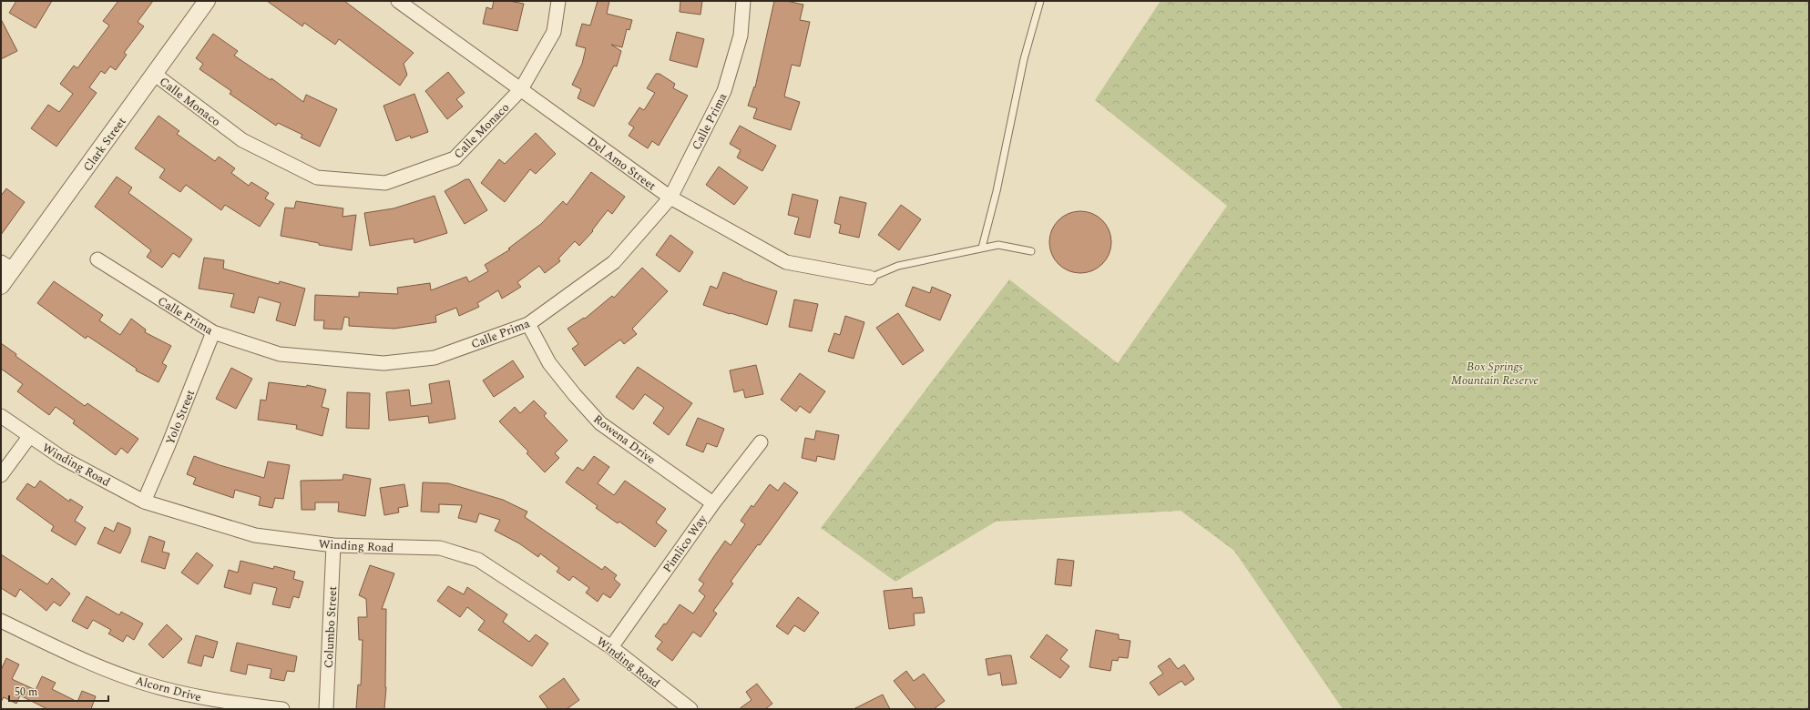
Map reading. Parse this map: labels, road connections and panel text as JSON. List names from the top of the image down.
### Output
{
  "streets": {
    "street": [
      "Calle Monaco",
      "Calle Prima",
      "Clark Street",
      "Del Amo Street",
      "Yolo Street",
      "Rowena Drive",
      "Winding Road",
      "Pimlico Way",
      "Columbo Street",
      "Alcorn Drive"
    ]
  },
  "crossings": [
    ["Calle Monaco", "Clark Street"],
    ["Calle Monaco", "Del Amo Street"],
    ["Calle Prima", "Del Amo Street"],
    ["Calle Prima", "Yolo Street"],
    ["Calle Prima", "Rowena Drive"],
    ["Yolo Street", "Winding Road"],
    ["Rowena Drive", "Pimlico Way"],
    ["Winding Road", "Pimlico Way"],
    ["Winding Road", "Columbo Street"]
  ],
  "parks": ["Box Springs Mountain Reserve"],
  "scale_bar": "50 m"
}
